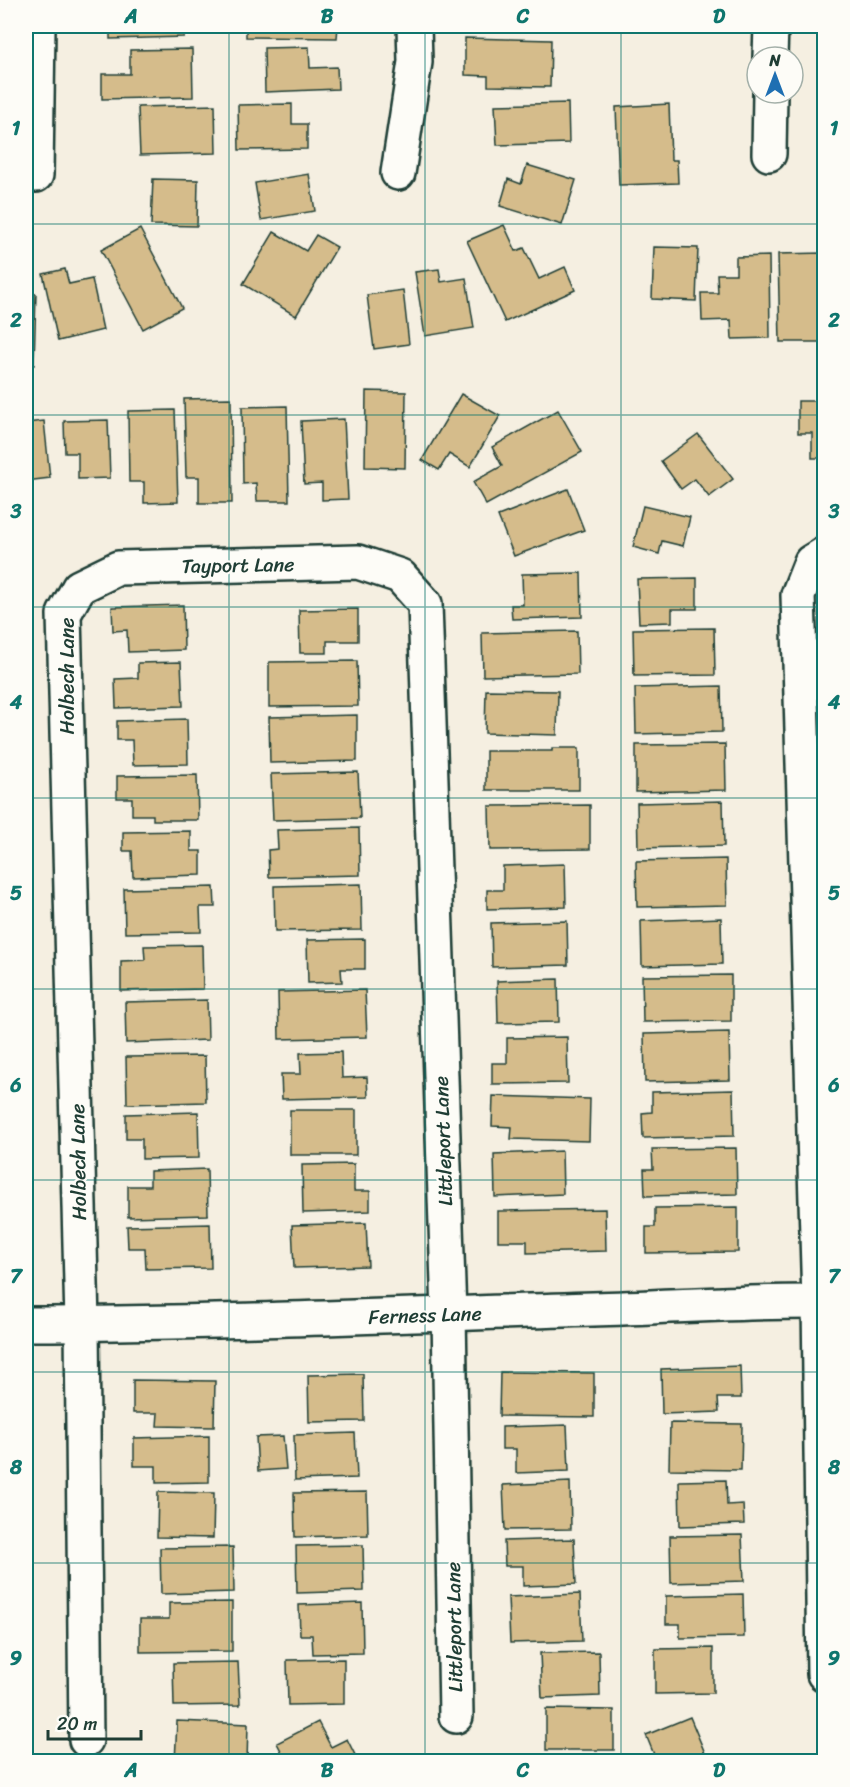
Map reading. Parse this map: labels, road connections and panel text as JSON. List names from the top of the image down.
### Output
{
  "streets": {
    "street": [
      "Tayport Lane",
      "Holbech Lane",
      "Littleport Lane",
      "Ferness Lane"
    ]
  },
  "crossings": [
    ["Tayport Lane", "Holbech Lane"],
    ["Tayport Lane", "Littleport Lane"],
    ["Holbech Lane", "Ferness Lane"],
    ["Littleport Lane", "Ferness Lane"]
  ],
  "scale_bar": "20 m",
  "north": "top",
  "grid": {
    "columns": [
      "A",
      "B",
      "C",
      "D"
    ],
    "rows": [
      "1",
      "2",
      "3",
      "4",
      "5",
      "6",
      "7",
      "8",
      "9"
    ]
  }
}
